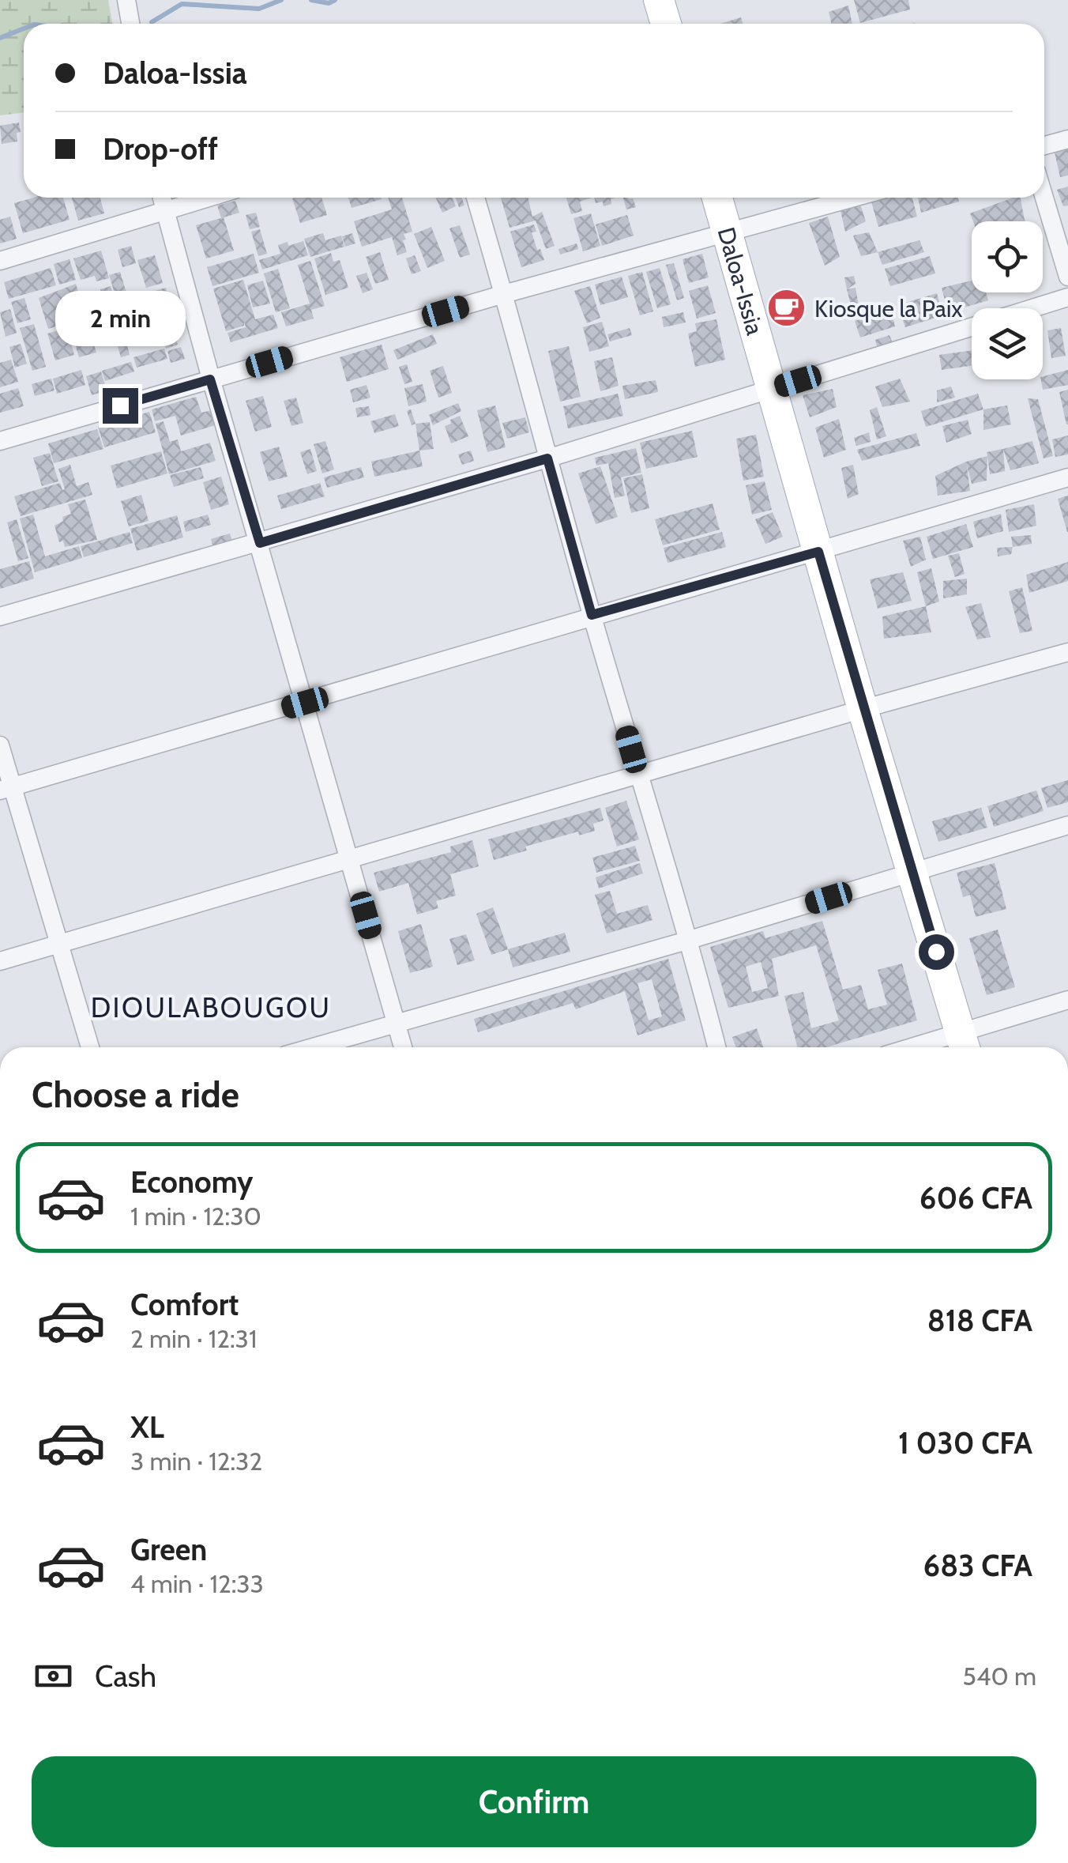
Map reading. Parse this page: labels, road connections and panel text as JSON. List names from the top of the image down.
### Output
{
  "streets": {
    "main road": ["Daloa-Issia"]
  },
  "districts": ["DIOULABOUGOU"],
  "places": {
    "cafe": ["Kiosque la Paix"]
  },
  "page": {
    "banner": ["Daloa-Issia", "Drop-off"],
    "bubble": "2 min",
    "heading": "Choose a ride",
    "list": [
      {
        "name": "Economy",
        "note": "1 min · 12:30",
        "value": "606 CFA"
      },
      {
        "name": "Comfort",
        "note": "2 min · 12:31",
        "value": "818 CFA"
      },
      {
        "name": "XL",
        "note": "3 min · 12:32",
        "value": "1 030 CFA"
      },
      {
        "name": "Green",
        "note": "4 min · 12:33",
        "value": "683 CFA"
      }
    ],
    "pay": ["Cash", "540 m"],
    "buttons": "Confirm"
  }
}
